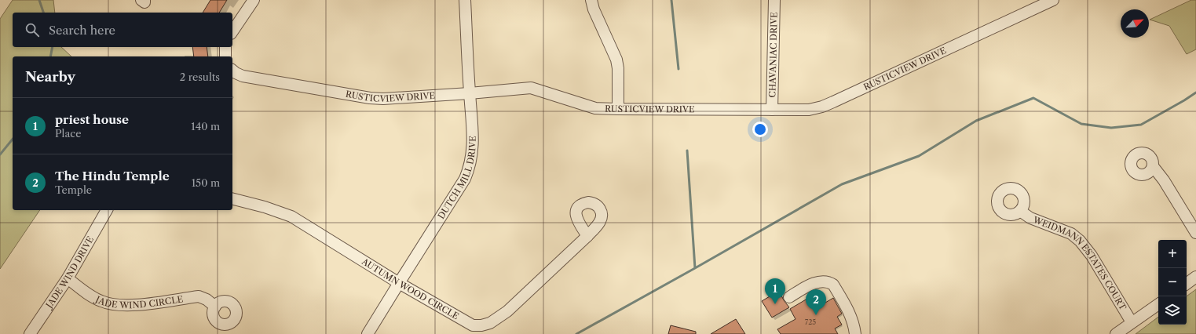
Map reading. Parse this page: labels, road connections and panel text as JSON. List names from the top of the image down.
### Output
{
  "streets": {
    "street": [
      "CHAVANIAC DRIVE",
      "RUSTICVIEW DRIVE",
      "DUTCH MILL DRIVE",
      "WEIDMANN ESTATES COURT",
      "JADE WIND DRIVE",
      "AUTUMN WOOD CIRCLE",
      "JADE WIND CIRCLE"
    ]
  },
  "crossings": [
    ["CHAVANIAC DRIVE", "RUSTICVIEW DRIVE"],
    ["RUSTICVIEW DRIVE", "DUTCH MILL DRIVE"],
    ["DUTCH MILL DRIVE", "AUTUMN WOOD CIRCLE"],
    ["JADE WIND DRIVE", "JADE WIND CIRCLE"]
  ],
  "house_numbers": ["725"],
  "north": "top right",
  "page": {
    "search": "Search here",
    "heading": ["Nearby", "2 results"],
    "list": [
      {
        "mark": "1",
        "name": "priest house",
        "note": "Place",
        "value": "140 m"
      },
      {
        "mark": "2",
        "name": "The Hindu Temple",
        "note": "Temple",
        "value": "150 m"
      }
    ],
    "map_buttons": ["+", "−"],
    "pins": ["1", "2"]
  }
}
